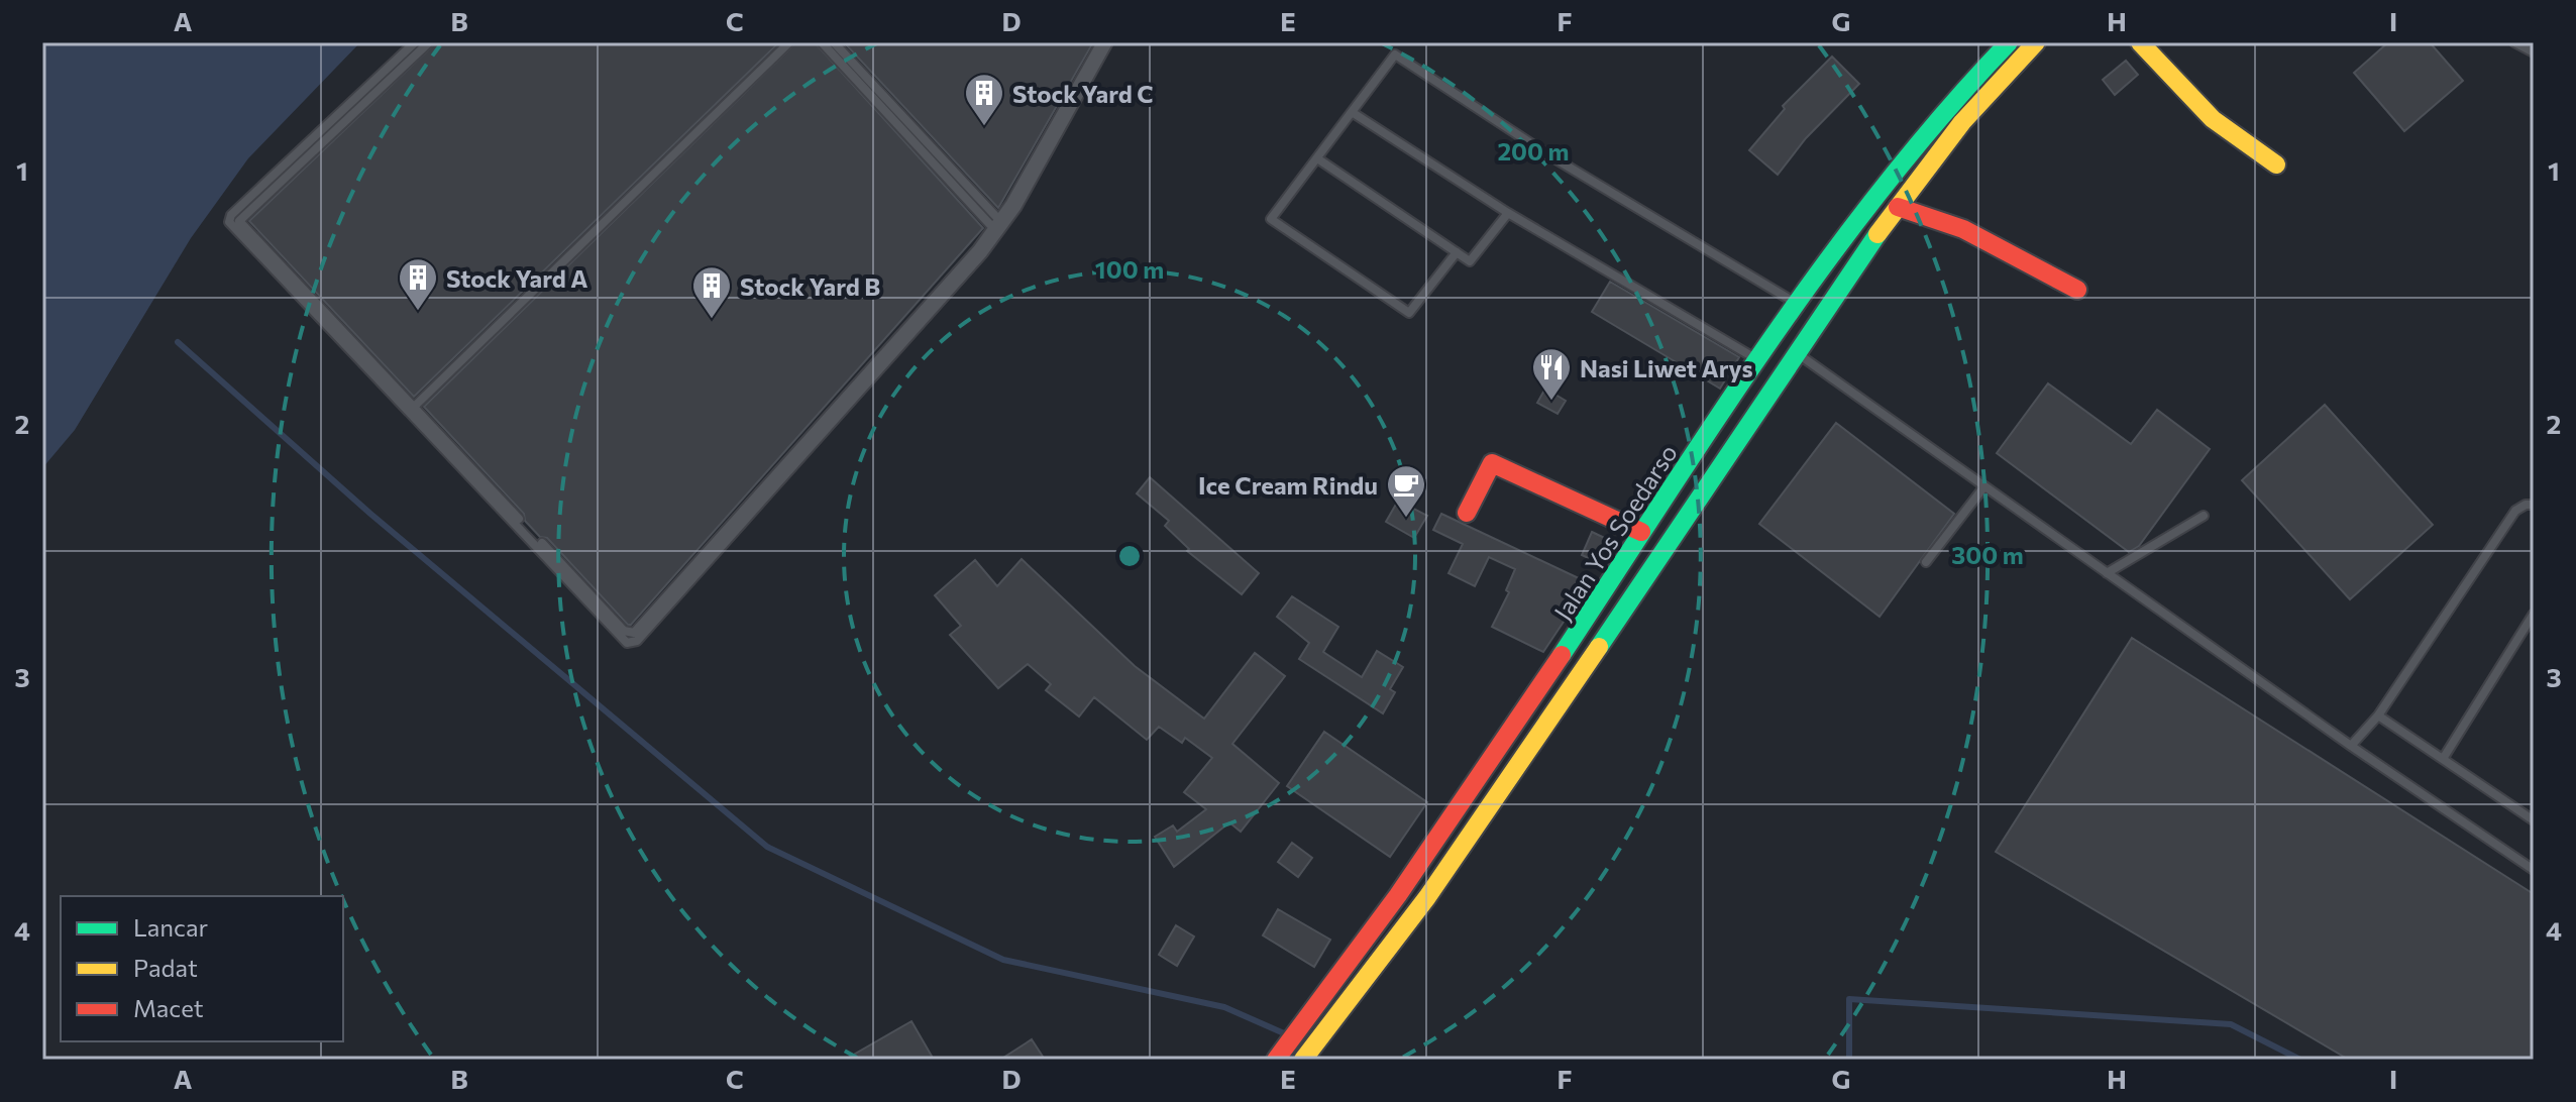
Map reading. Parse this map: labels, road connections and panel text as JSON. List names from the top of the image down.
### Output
{
  "streets": {
    "main road": ["Jalan Yos Soedarso"]
  },
  "places": {
    "building": ["Stock Yard C", "Stock Yard A", "Stock Yard B"],
    "restaurant": ["Nasi Liwet Arys"],
    "cafe": ["Ice Cream Rindu"]
  },
  "legend": ["Lancar", "Padat", "Macet"],
  "grid": {
    "columns": [
      "A",
      "B",
      "C",
      "D",
      "E",
      "F",
      "G",
      "H",
      "I"
    ],
    "rows": [
      "1",
      "2",
      "3",
      "4"
    ]
  },
  "rings": ["200 m", "100 m", "300 m"]
}
